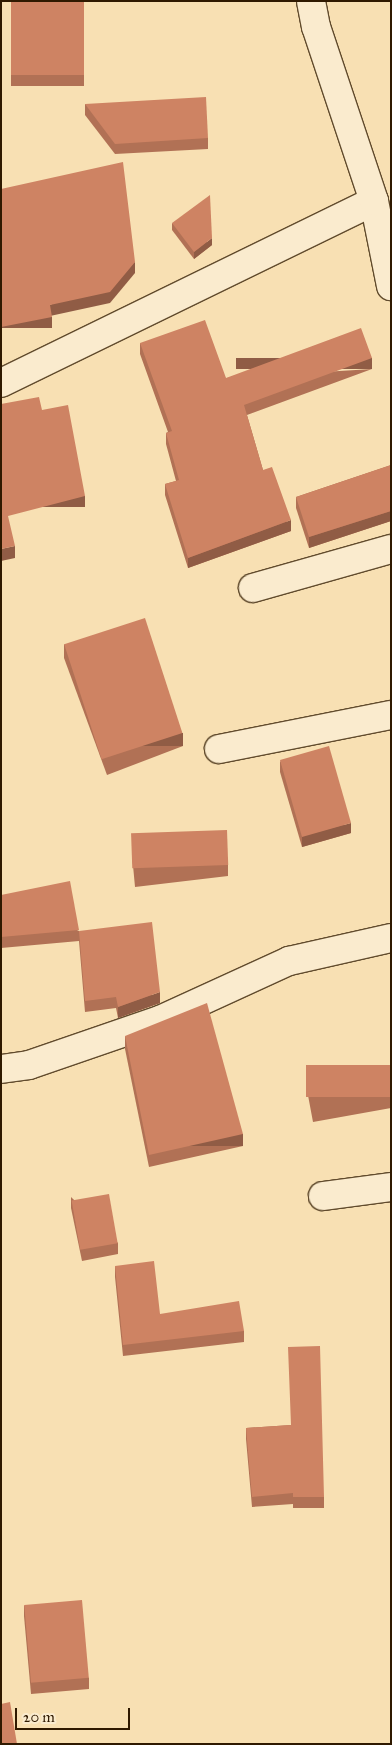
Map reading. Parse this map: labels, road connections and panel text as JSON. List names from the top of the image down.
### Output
{
  "scale_bar": "20 m"
}
